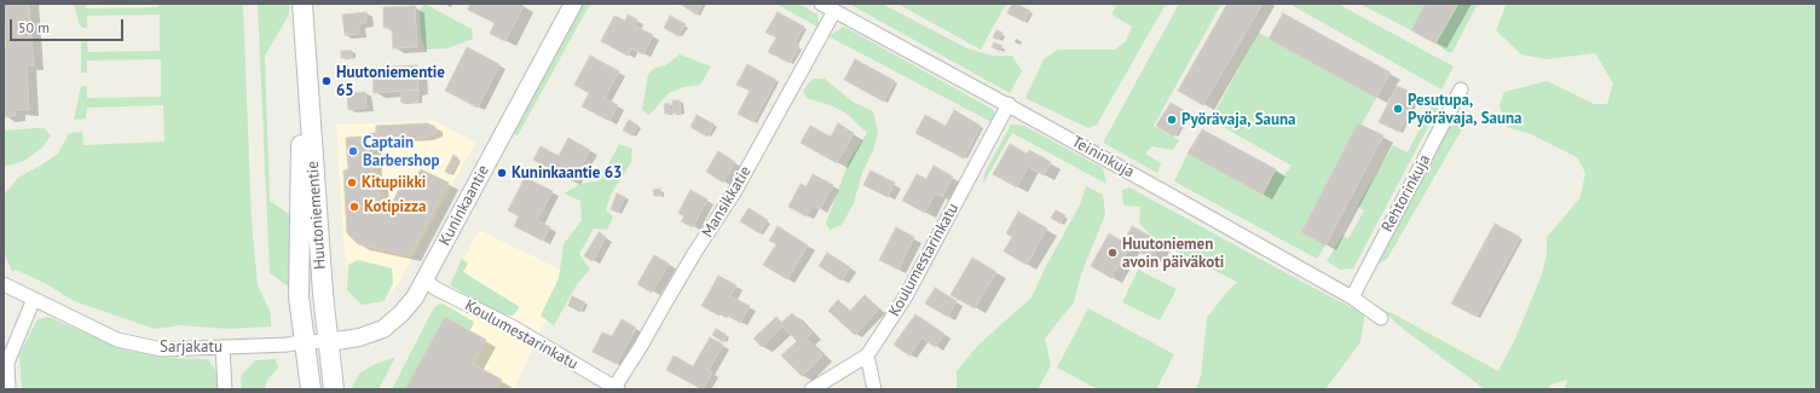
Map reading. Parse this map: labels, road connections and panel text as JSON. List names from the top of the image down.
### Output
{
  "streets": {
    "main road": ["Huutoniementie"],
    "street": [
      "Teininkuja",
      "Rehtorinkuja",
      "Mansikkatie",
      "Kuninkaantie",
      "Koulumestarinkatu",
      "Sarjakatu"
    ]
  },
  "crossings": [
    ["Teininkuja", "Rehtorinkuja"],
    ["Teininkuja", "Mansikkatie"],
    ["Teininkuja", "Koulumestarinkatu"],
    ["Mansikkatie", "Koulumestarinkatu"],
    ["Kuninkaantie", "Huutoniementie"],
    ["Kuninkaantie", "Koulumestarinkatu"],
    ["Kuninkaantie", "Sarjakatu"],
    ["Huutoniementie", "Sarjakatu"]
  ],
  "places": [
    "Huutoniementie 65",
    "Pesutupa, Pyörävaja, Sauna",
    "Pyörävaja, Sauna",
    "Captain Barbershop",
    "Kuninkaantie 63",
    "Kitupiikki",
    "Kotipizza",
    "Huutoniemen avoin päiväkoti"
  ],
  "scale_bar": "50 m"
}
